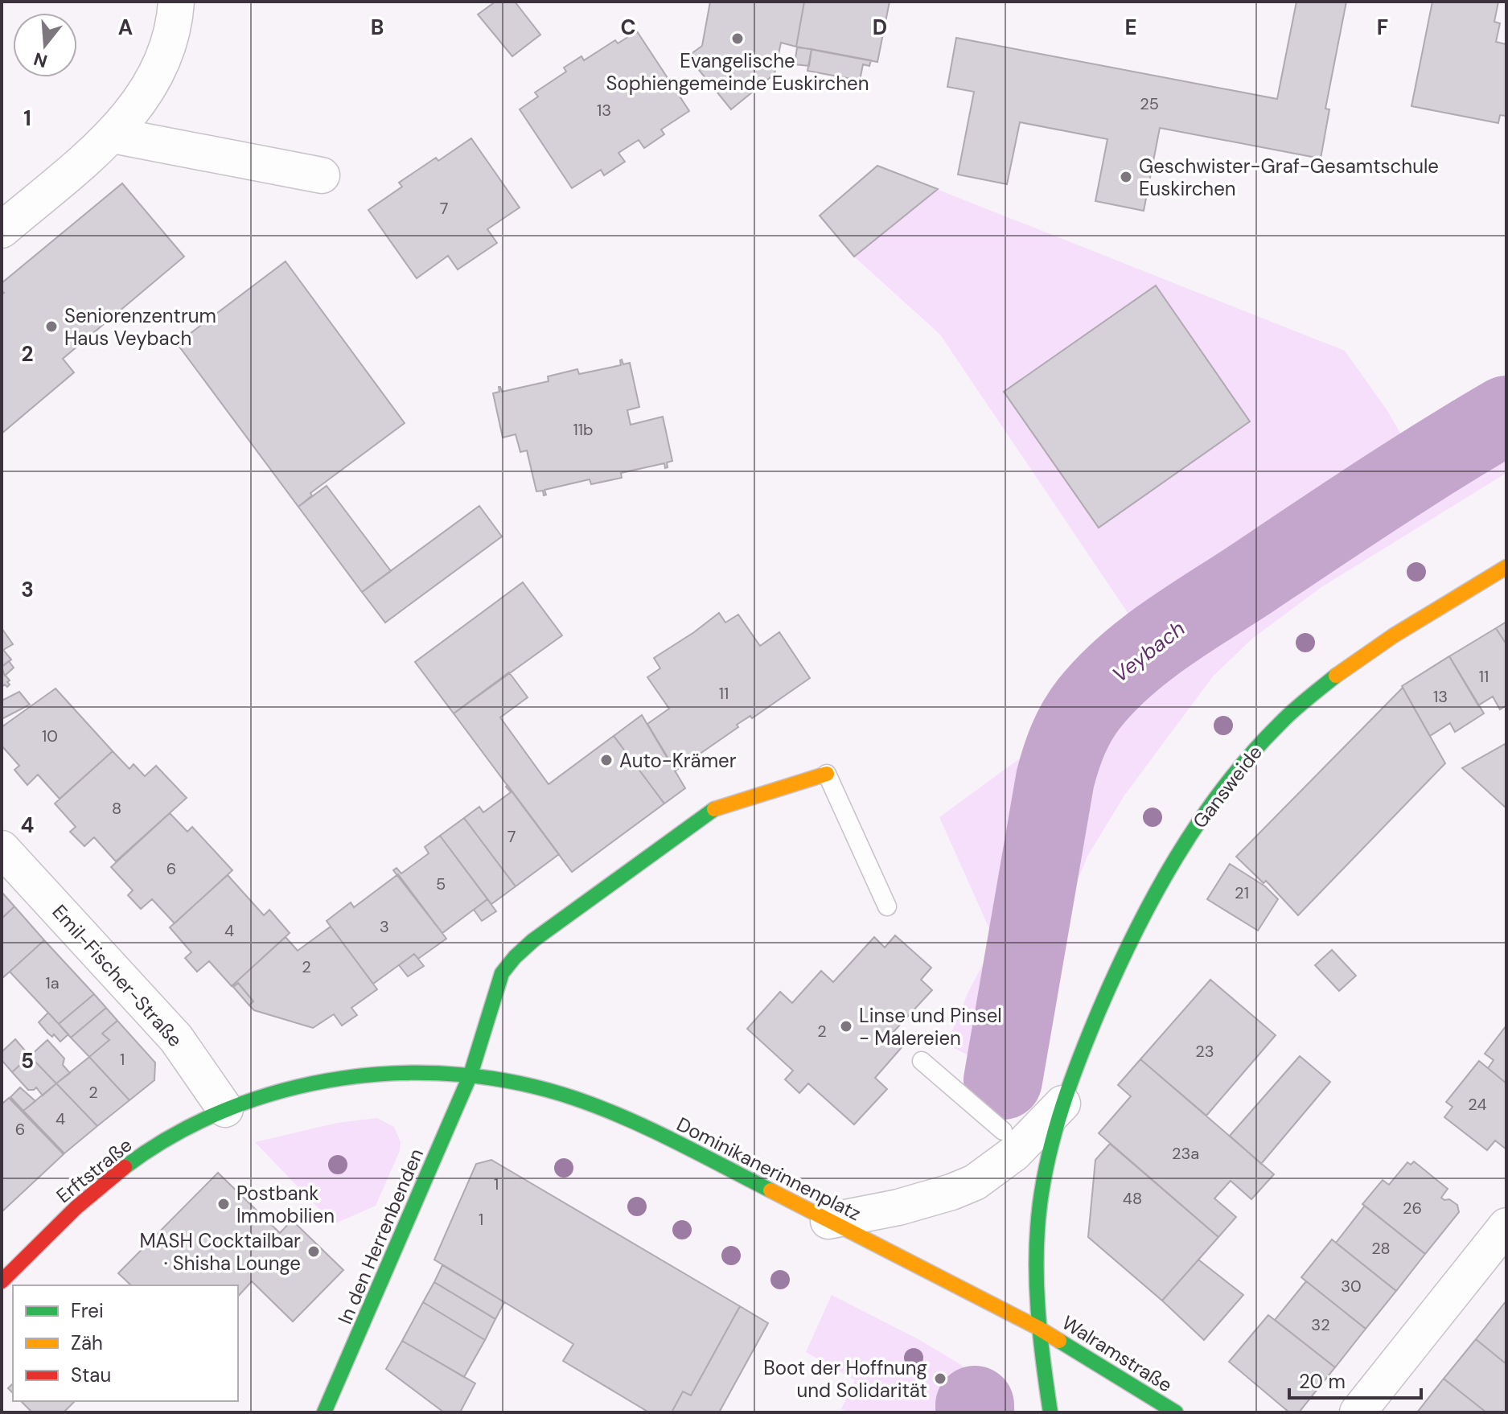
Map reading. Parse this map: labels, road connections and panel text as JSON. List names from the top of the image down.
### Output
{
  "streets": {
    "street": [
      "Gansweide",
      "Emil-Fischer-Straße",
      "Dominikanerinnenplatz",
      "Erftstraße",
      "In den Herrenbenden",
      "Walramstraße"
    ]
  },
  "crossings": [
    ["Gansweide", "Dominikanerinnenplatz"],
    ["Gansweide", "Walramstraße"],
    ["Emil-Fischer-Straße", "Dominikanerinnenplatz"],
    ["Emil-Fischer-Straße", "Erftstraße"],
    ["Dominikanerinnenplatz", "Erftstraße"],
    ["Dominikanerinnenplatz", "In den Herrenbenden"],
    ["Dominikanerinnenplatz", "Walramstraße"]
  ],
  "water": ["Veybach"],
  "places": [
    "Evangelische Sophiengemeinde Euskirchen",
    "Geschwister-Graf-Gesamtschule Euskirchen",
    "Seniorenzentrum Haus Veybach",
    "Auto-Krämer",
    "Linse und Pinsel - Malereien",
    "Postbank Immobilien",
    "MASH Cocktailbar · Shisha Lounge",
    "Boot der Hoffnung und Solidarität"
  ],
  "house_numbers": [
    "25",
    "13",
    "7",
    "11b",
    "11",
    "11",
    "13",
    "10",
    "8",
    "7",
    "6",
    "5",
    "21",
    "3",
    "4",
    "2",
    "1a",
    "2",
    "23",
    "1",
    "2",
    "24",
    "4",
    "6",
    "23a",
    "1",
    "48",
    "26",
    "1",
    "28",
    "30",
    "32"
  ],
  "legend": ["Frei", "Zäh", "Stau"],
  "scale_bar": "20 m",
  "north": "bottom",
  "grid": {
    "columns": [
      "A",
      "B",
      "C",
      "D",
      "E",
      "F"
    ],
    "rows": [
      "1",
      "2",
      "3",
      "4",
      "5"
    ]
  }
}
